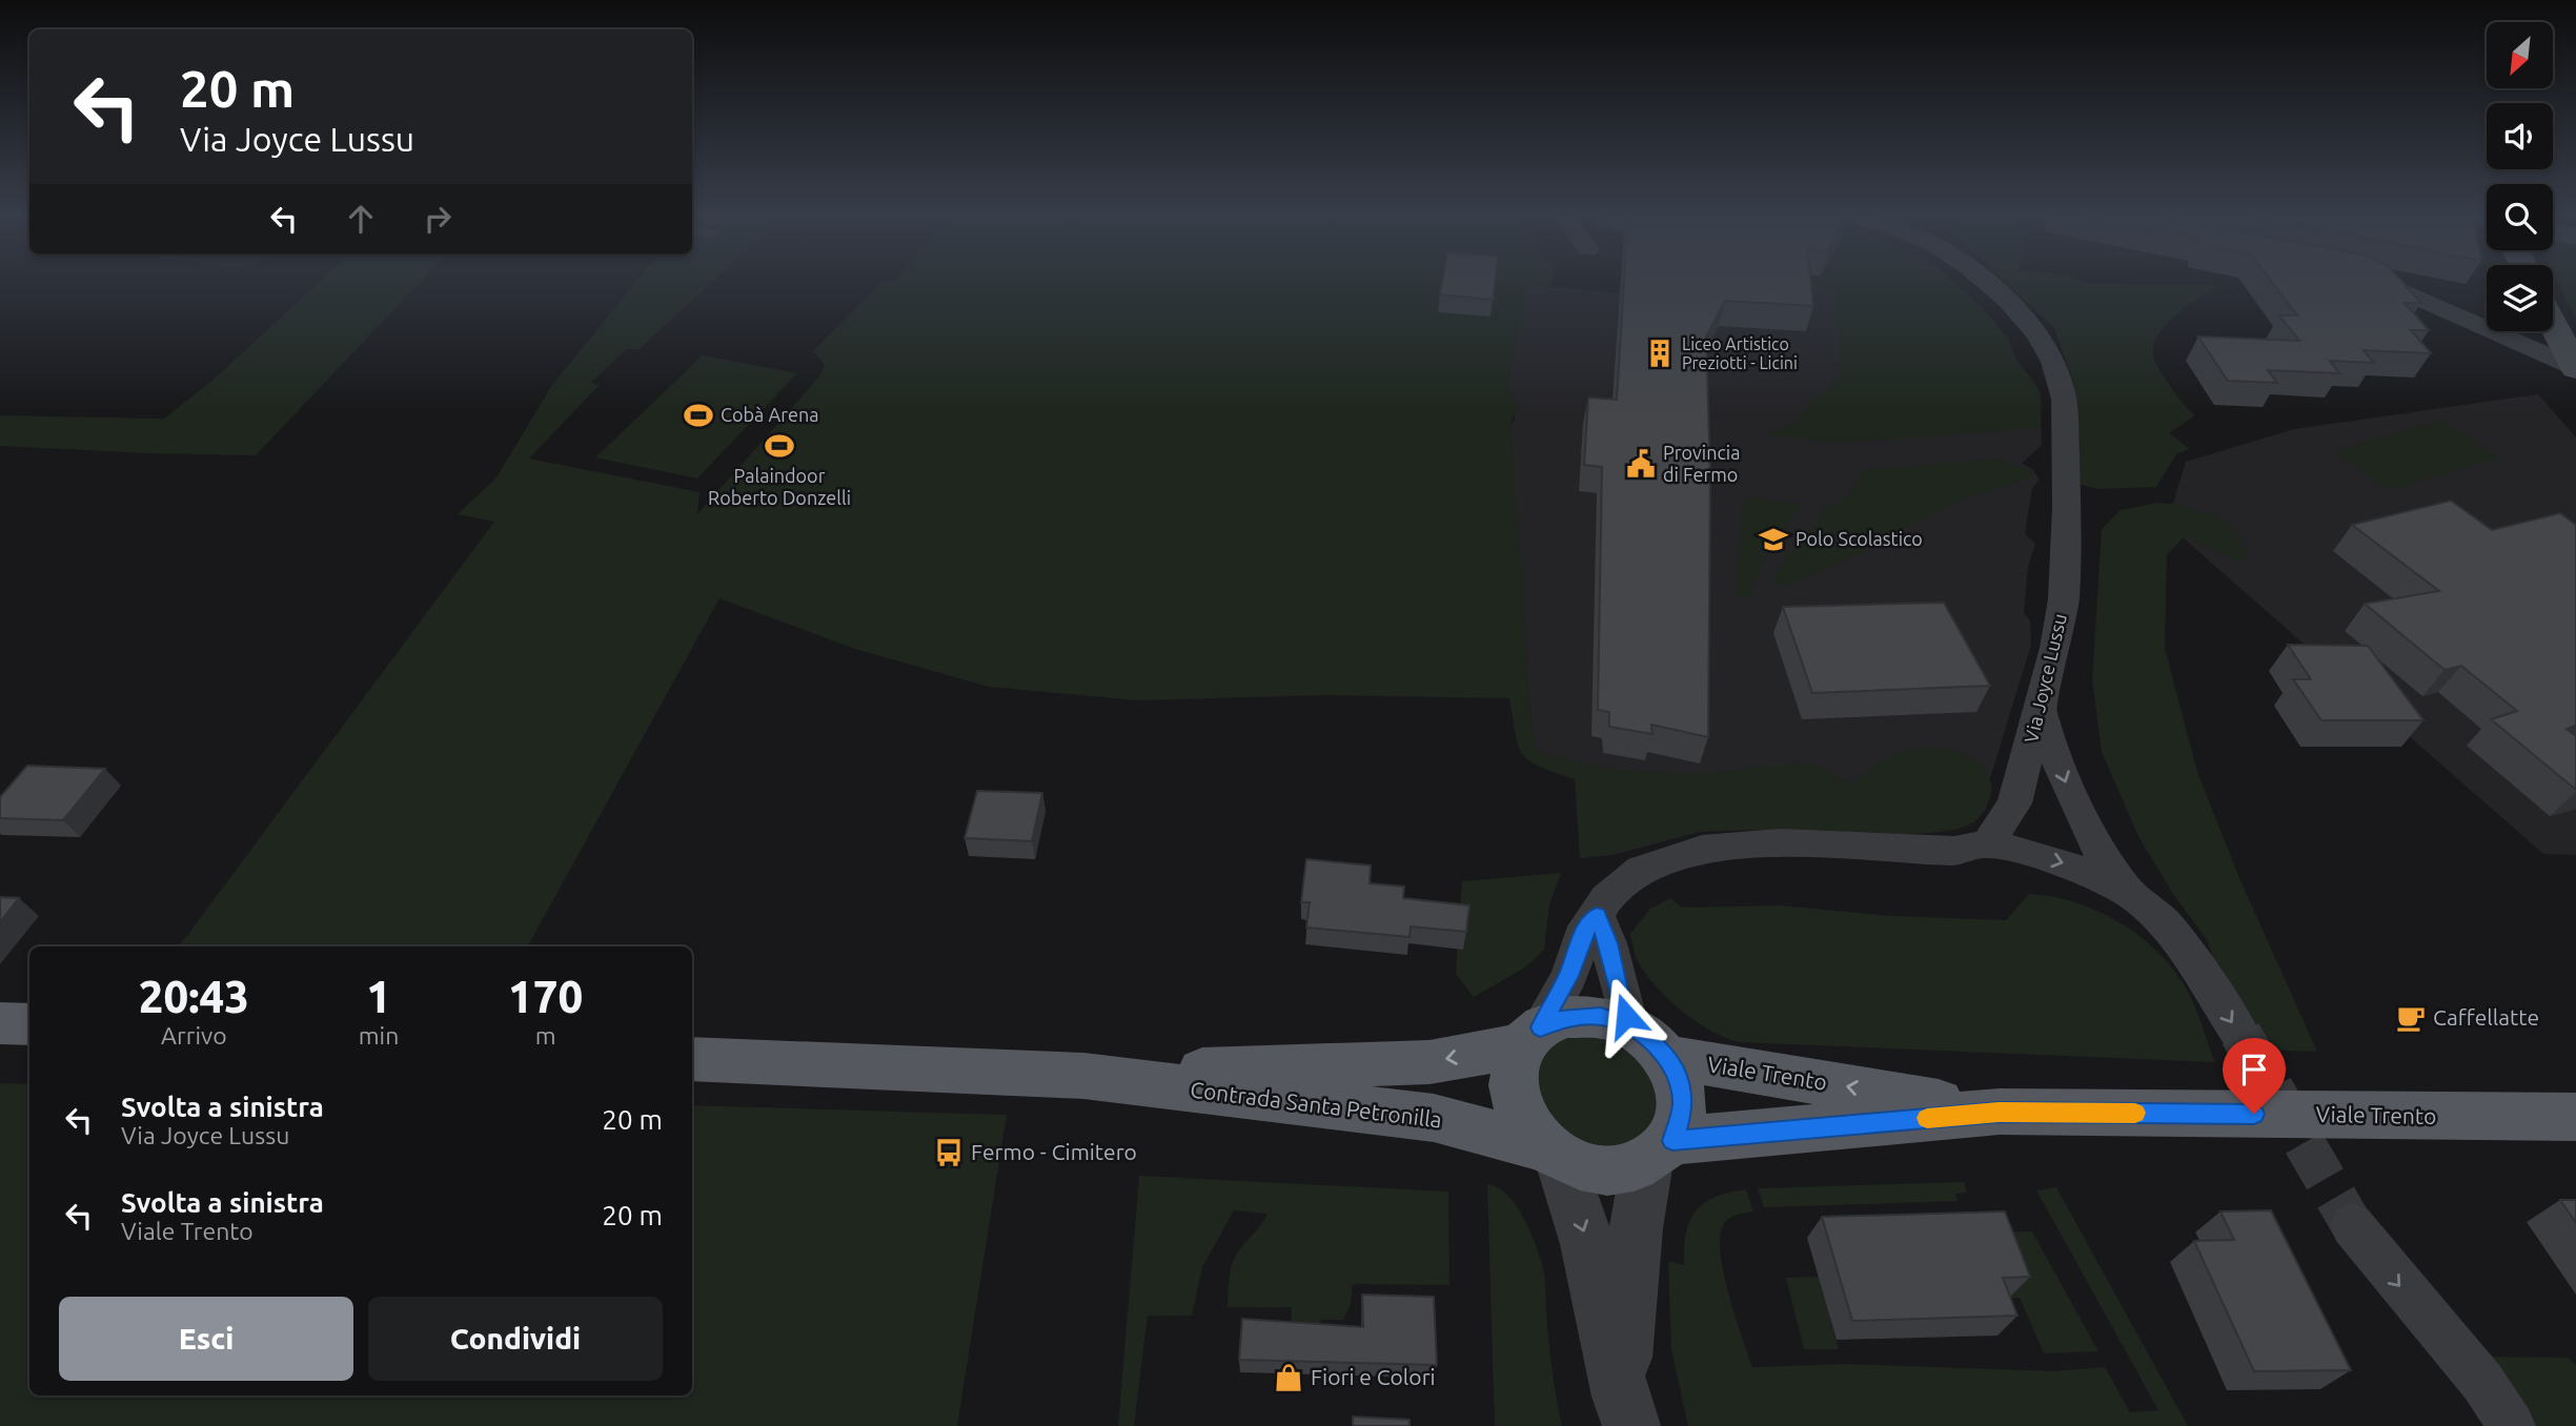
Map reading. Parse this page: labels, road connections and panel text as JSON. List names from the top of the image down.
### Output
{
  "streets": {
    "main road": ["Viale Trento", "Contrada Santa Petronilla"],
    "street": ["Via Joyce Lussu"]
  },
  "crossings": [
    ["Viale Trento", "Contrada Santa Petronilla"]
  ],
  "places": {
    "building": ["Liceo Artistico Preziotti - Licini"],
    "sports": ["Cobà Arena", "Palaindoor Roberto Donzelli"],
    "public building": ["Provincia di Fermo"],
    "school or university": ["Polo Scolastico"],
    "cafe": ["Caffellatte"],
    "bus stop": ["Fermo - Cimitero"],
    "shop": ["Fiori e Colori"]
  },
  "north": "bottom left",
  "page": {
    "turn": ["20 m", "Via Joyce Lussu"],
    "eta": [
      "20:43",
      "Arrivo",
      "1",
      "min",
      "170",
      "m"
    ],
    "list": [
      {
        "name": "Svolta a sinistra",
        "note": "Via Joyce Lussu",
        "value": "20 m"
      },
      {
        "name": "Svolta a sinistra",
        "note": "Viale Trento",
        "value": "20 m"
      }
    ],
    "buttons": ["Esci", "Condividi"]
  }
}
